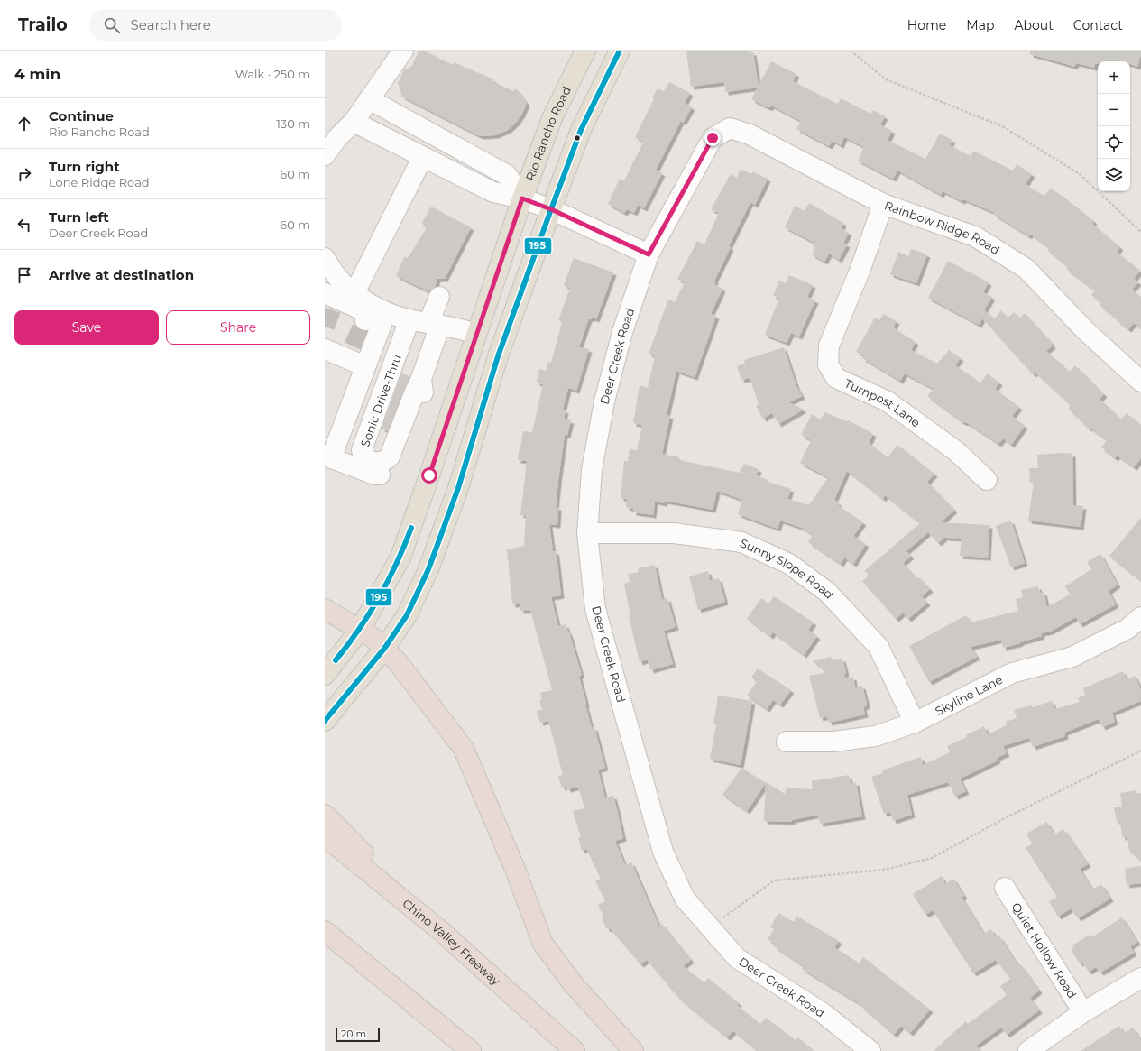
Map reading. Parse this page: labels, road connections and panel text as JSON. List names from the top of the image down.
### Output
{
  "streets": {
    "highway": ["Chino Valley Freeway"],
    "main road": ["Rio Rancho Road"],
    "street": [
      "Rainbow Ridge Road",
      "Deer Creek Road",
      "Sonic Drive-Thru",
      "Turnpost Lane",
      "Sunny Slope Road",
      "Skyline Lane",
      "Quiet Hollow Road"
    ]
  },
  "crossings": [
    ["Rainbow Ridge Road", "Deer Creek Road"],
    ["Rainbow Ridge Road", "Turnpost Lane"],
    ["Deer Creek Road", "Sunny Slope Road"],
    ["Sunny Slope Road", "Skyline Lane"]
  ],
  "lines": ["transit line 195"],
  "scale_bar": "20 m",
  "page": {
    "header": "Trailo",
    "search": "Search here",
    "nav": [
      "Home",
      "Map",
      "About",
      "Contact"
    ],
    "heading": ["4 min", "Walk · 250 m"],
    "map_buttons": ["+", "−"],
    "list": [
      ["Continue", "Rio Rancho Road", "130 m"],
      ["Turn right", "Lone Ridge Road", "60 m"],
      ["Turn left", "Deer Creek Road", "60 m"],
      "Arrive at destination"
    ],
    "buttons": ["Save", "Share"],
    "scale": "20 m"
  }
}
